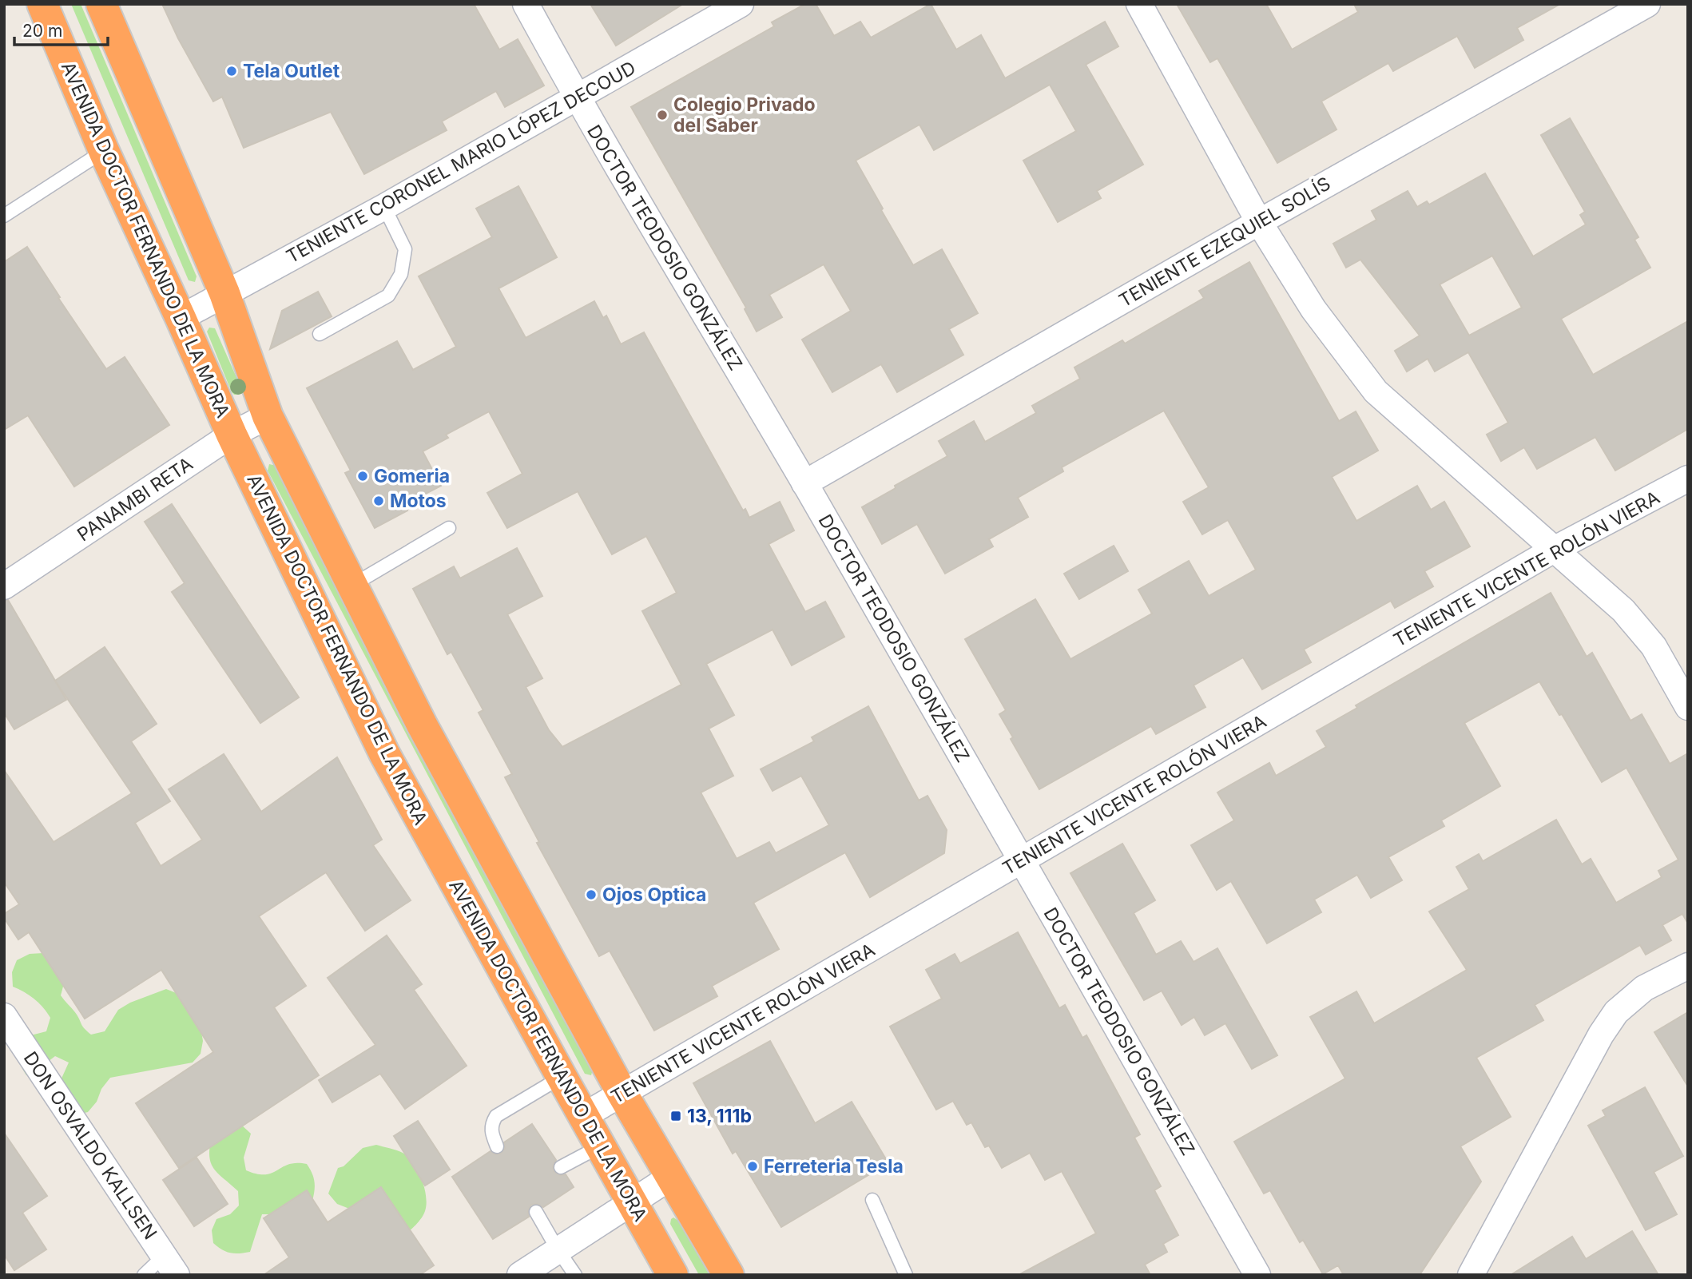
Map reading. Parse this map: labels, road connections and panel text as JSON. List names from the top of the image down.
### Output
{
  "streets": {
    "highway": ["AVENIDA DOCTOR FERNANDO DE LA MORA"],
    "street": [
      "TENIENTE CORONEL MARIO LÓPEZ DECOUD",
      "TENIENTE EZEQUIEL SOLÍS",
      "DOCTOR TEODOSIO GONZÁLEZ",
      "PANAMBI RETA",
      "TENIENTE VICENTE ROLÓN VIERA",
      "DON OSVALDO KALLSEN"
    ]
  },
  "crossings": [
    ["TENIENTE CORONEL MARIO LÓPEZ DECOUD", "AVENIDA DOCTOR FERNANDO DE LA MORA"],
    ["TENIENTE CORONEL MARIO LÓPEZ DECOUD", "DOCTOR TEODOSIO GONZÁLEZ"],
    ["AVENIDA DOCTOR FERNANDO DE LA MORA", "PANAMBI RETA"],
    ["AVENIDA DOCTOR FERNANDO DE LA MORA", "TENIENTE VICENTE ROLÓN VIERA"],
    ["TENIENTE EZEQUIEL SOLÍS", "DOCTOR TEODOSIO GONZÁLEZ"],
    ["DOCTOR TEODOSIO GONZÁLEZ", "TENIENTE VICENTE ROLÓN VIERA"]
  ],
  "places": {
    "other": [
      "Tela Outlet",
      "Colegio Privado del Saber",
      "Gomeria",
      "Motos",
      "Ojos Optica",
      "Ferreteria Tesla"
    ],
    "transit": ["13, 111b"]
  },
  "scale_bar": "20 m"
}
